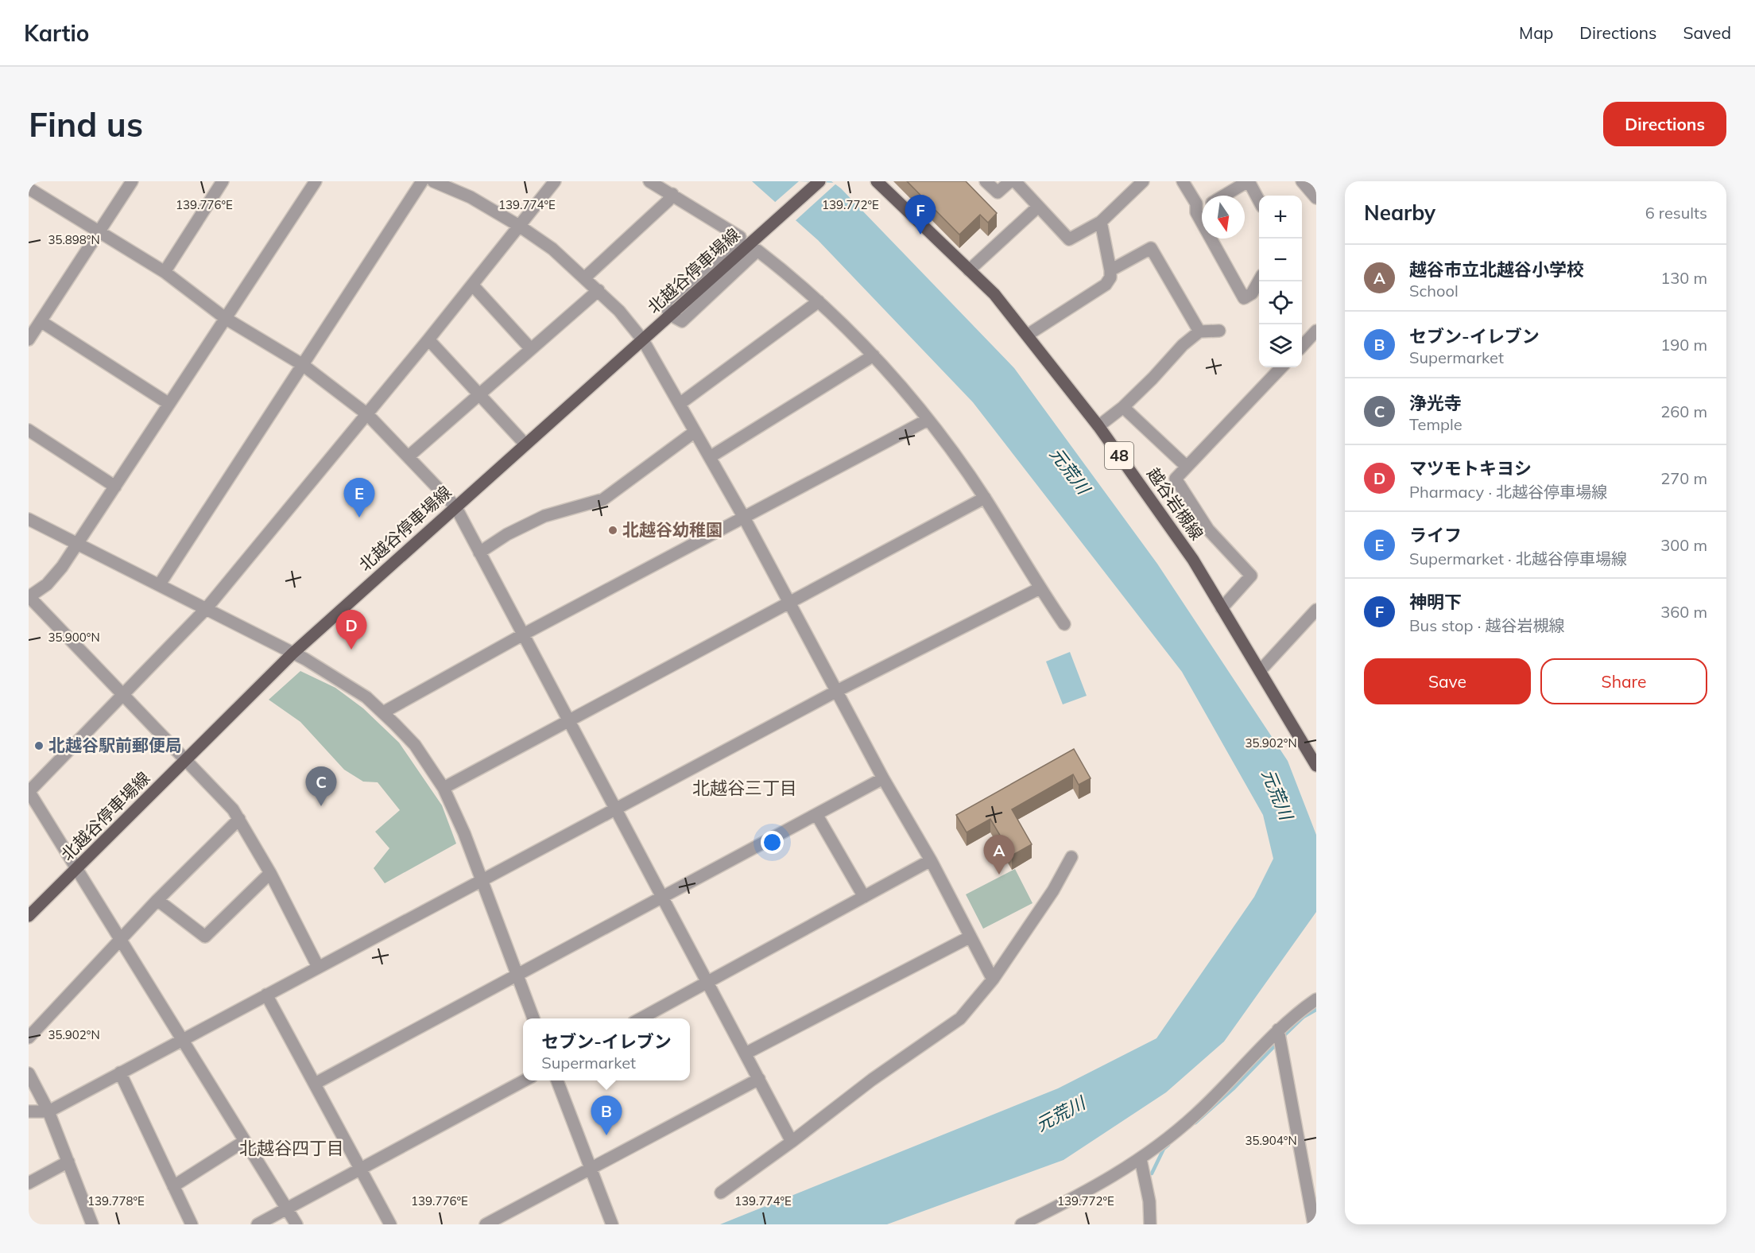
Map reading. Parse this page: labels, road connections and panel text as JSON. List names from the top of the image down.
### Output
{
  "streets": {
    "main road": ["北越谷停車場線", "48", "越谷岩槻線"]
  },
  "districts": ["北越谷三丁目", "北越谷四丁目"],
  "water": ["元荒川"],
  "places": ["北越谷幼稚園", "北越谷駅前郵便局"],
  "north": "bottom",
  "page": {
    "header": "Kartio",
    "nav": ["Map", "Directions", "Saved"],
    "buttons": [
      "Directions",
      ["Save", "Share"]
    ],
    "title": "Find us",
    "heading": ["Nearby", "6 results"],
    "pins": [
      "F",
      "E",
      "D",
      "C",
      "A",
      "B"
    ],
    "map_buttons": ["+", "−"],
    "list": [
      {
        "mark": "A",
        "name": "越谷市立北越谷小学校",
        "note": "School",
        "value": "130 m"
      },
      {
        "mark": "B",
        "name": "セブン-イレブン",
        "note": "Supermarket",
        "value": "190 m"
      },
      {
        "mark": "C",
        "name": "浄光寺",
        "note": "Temple",
        "value": "260 m"
      },
      {
        "mark": "D",
        "name": "マツモトキヨシ",
        "note": "Pharmacy · 北越谷停車場線",
        "value": "270 m"
      },
      {
        "mark": "E",
        "name": "ライフ",
        "note": "Supermarket · 北越谷停車場線",
        "value": "300 m"
      },
      {
        "mark": "F",
        "name": "神明下",
        "note": "Bus stop · 越谷岩槻線",
        "value": "360 m"
      }
    ],
    "popup": ["セブン-イレブン", "Supermarket"]
  },
  "coordinates": [
    "139.776°E",
    "139.774°E",
    "139.772°E",
    "35.898°N",
    "35.900°N",
    "35.902°N",
    "35.904°N",
    "139.778°E"
  ]
}
